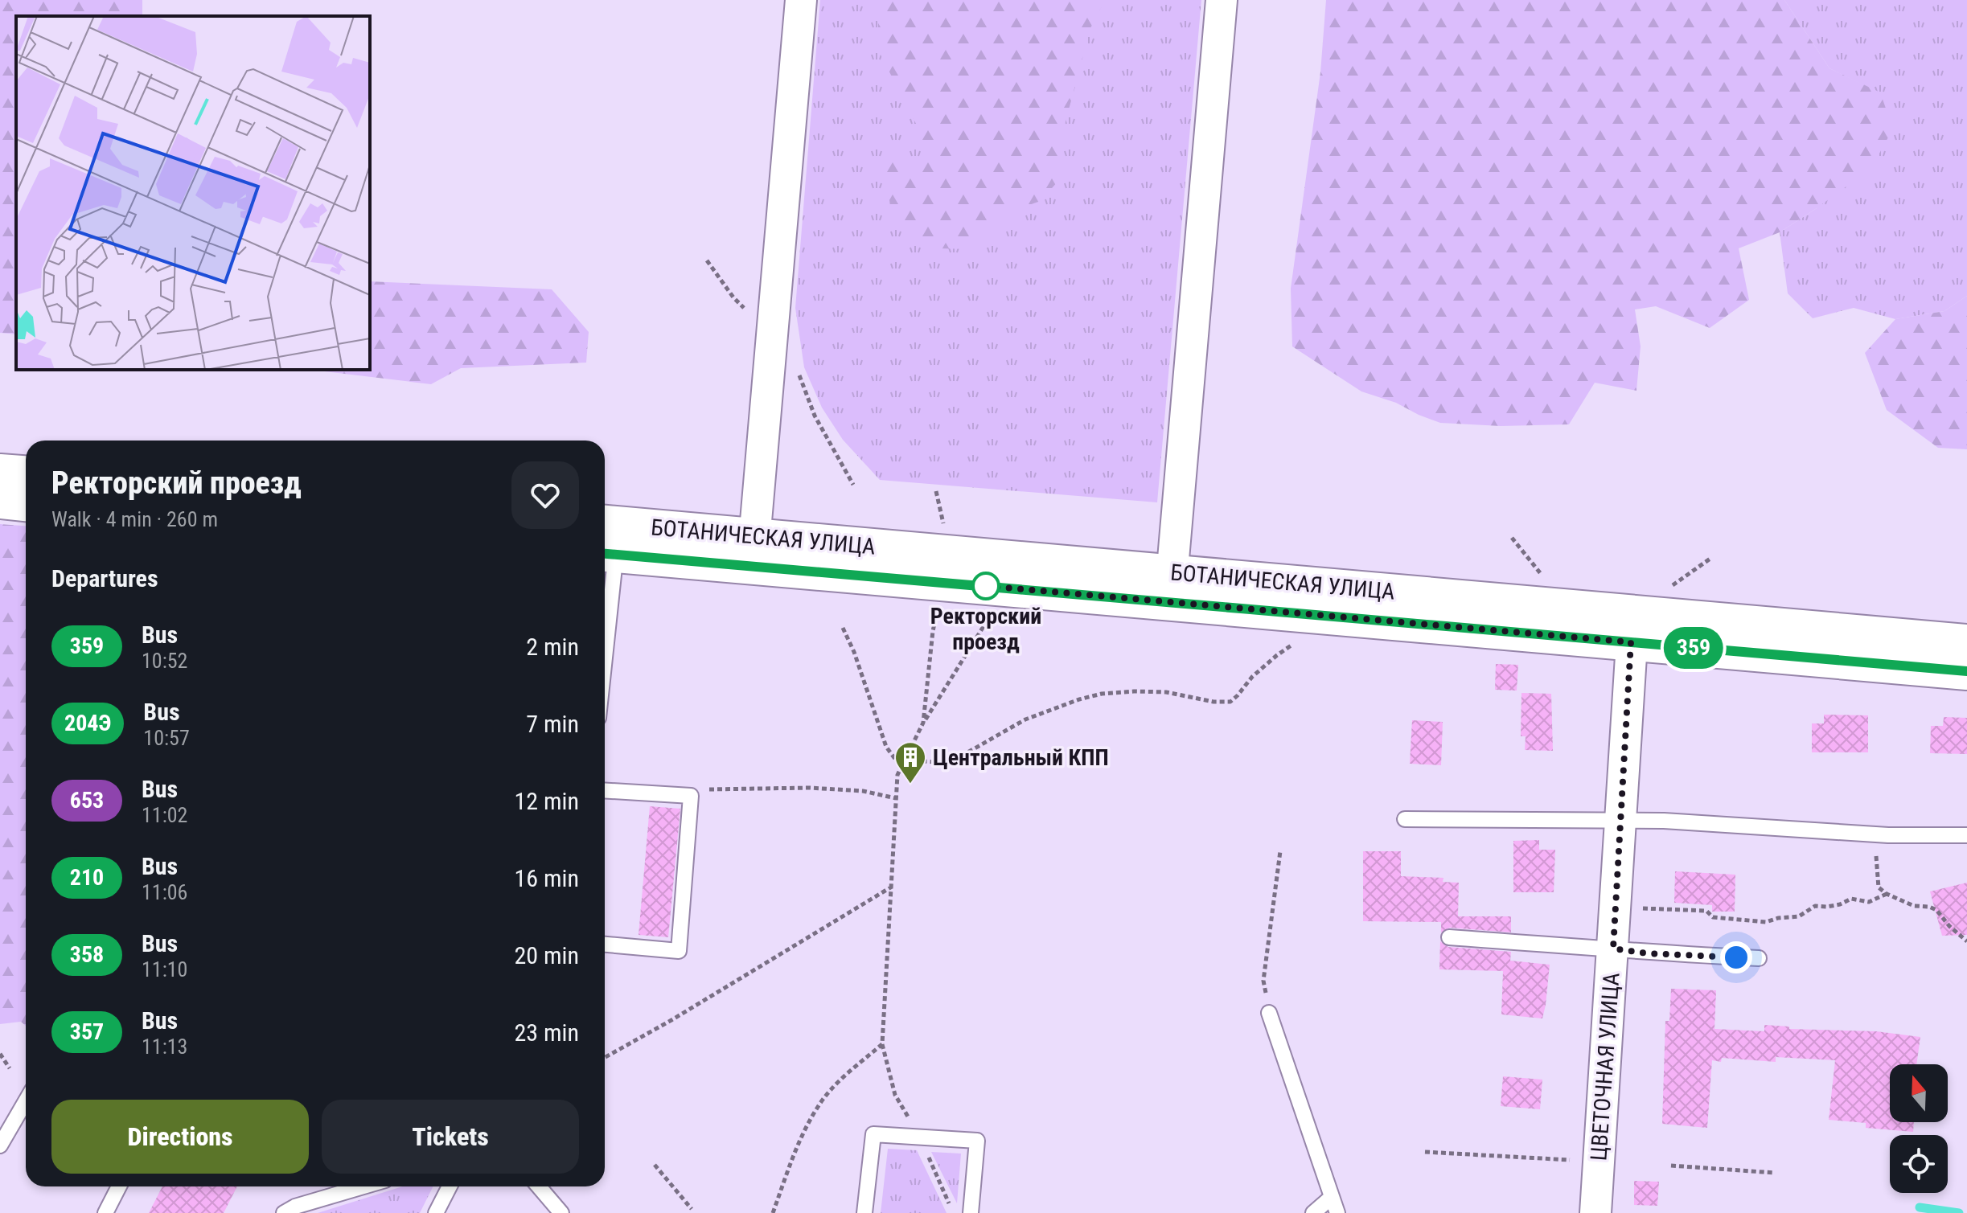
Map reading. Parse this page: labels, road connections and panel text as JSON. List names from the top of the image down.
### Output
{
  "streets": {
    "street": ["БОТАНИЧЕСКАЯ УЛИЦА", "ЦВЕТОЧНАЯ УЛИЦА"]
  },
  "crossings": [
    ["БОТАНИЧЕСКАЯ УЛИЦА", "ЦВЕТОЧНАЯ УЛИЦА"]
  ],
  "places": {
    "other": ["Ректорский проезд"],
    "building": ["Центральный КПП"]
  },
  "lines": ["bus line 359"],
  "north": "top",
  "page": {
    "on_map": "359",
    "heading": [
      ["Ректорский проезд", "Walk · 4 min · 260 m"],
      "Departures"
    ],
    "list": [
      {
        "mark": "359",
        "name": "Bus",
        "note": "10:52",
        "value": "2 min"
      },
      {
        "mark": "204Э",
        "name": "Bus",
        "note": "10:57",
        "value": "7 min"
      },
      {
        "mark": "653",
        "name": "Bus",
        "note": "11:02",
        "value": "12 min"
      },
      {
        "mark": "210",
        "name": "Bus",
        "note": "11:06",
        "value": "16 min"
      },
      {
        "mark": "358",
        "name": "Bus",
        "note": "11:10",
        "value": "20 min"
      },
      {
        "mark": "357",
        "name": "Bus",
        "note": "11:13",
        "value": "23 min"
      }
    ],
    "buttons": ["Directions", "Tickets"]
  }
}
